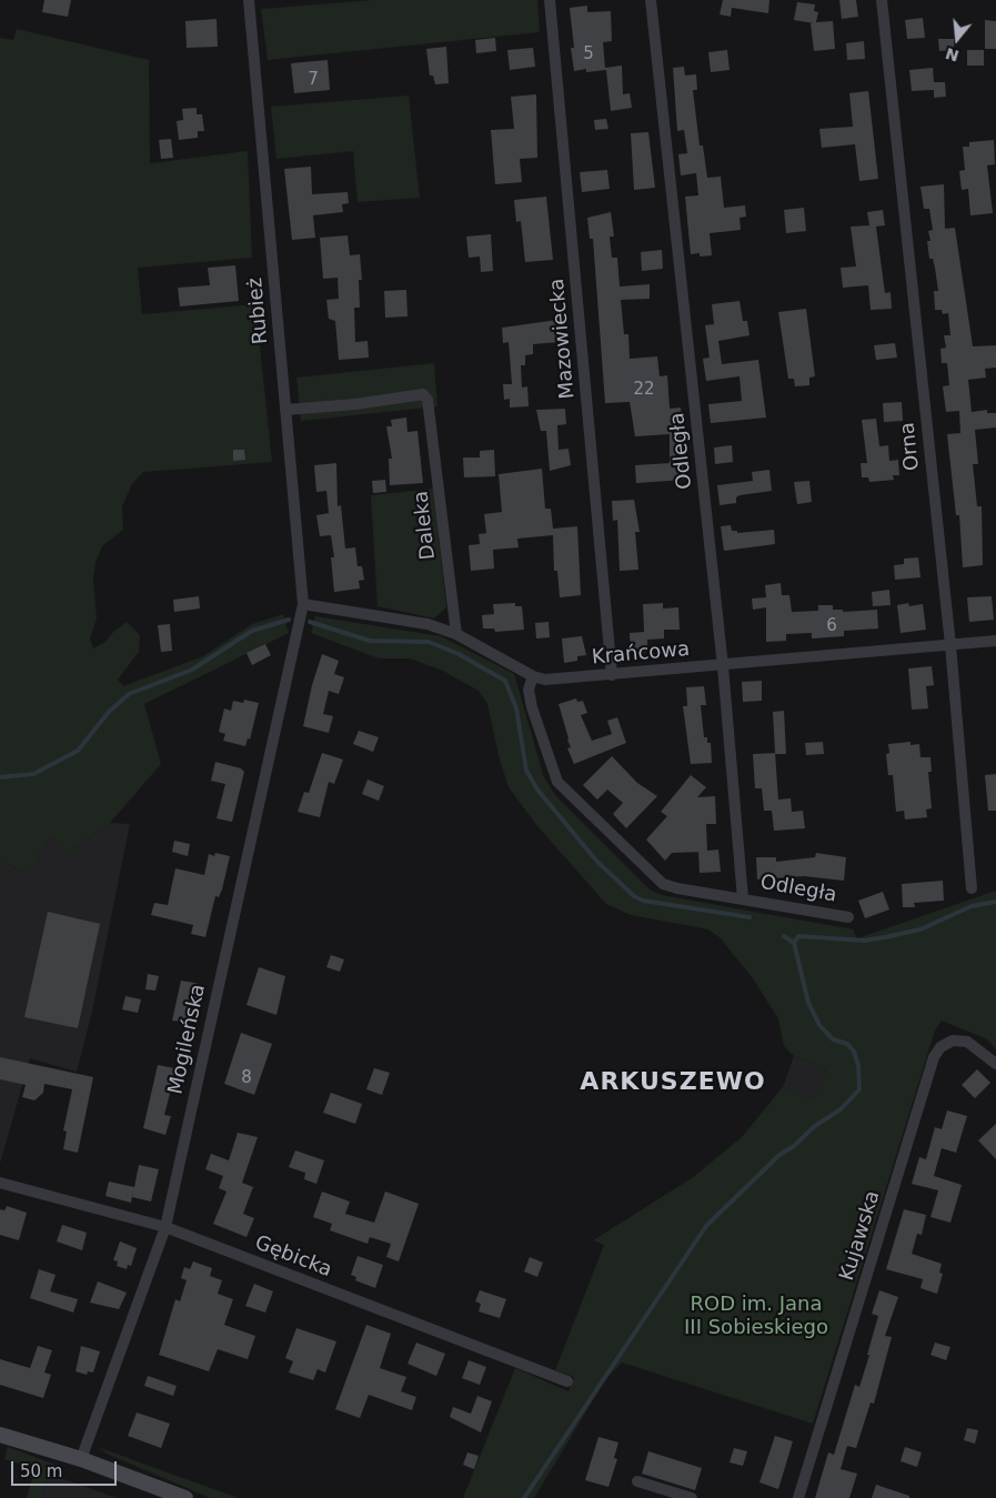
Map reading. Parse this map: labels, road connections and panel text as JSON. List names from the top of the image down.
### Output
{
  "streets": {
    "street": [
      "Rubież",
      "Mazowiecka",
      "Orna",
      "Odległa",
      "Daleka",
      "Krańcowa",
      "Mogileńska",
      "Kujawska",
      "Gębicka"
    ]
  },
  "crossings": [
    ["Rubież", "Daleka"],
    ["Rubież", "Krańcowa"],
    ["Rubież", "Mogileńska"],
    ["Mazowiecka", "Krańcowa"],
    ["Orna", "Krańcowa"],
    ["Odległa", "Krańcowa"],
    ["Daleka", "Krańcowa"],
    ["Mogileńska", "Gębicka"]
  ],
  "districts": ["ARKUSZEWO"],
  "parks": ["ROD im. Jana III Sobieskiego"],
  "house_numbers": [
    "5",
    "7",
    "22",
    "6",
    "8"
  ],
  "scale_bar": "50 m",
  "north": "bottom"
}
